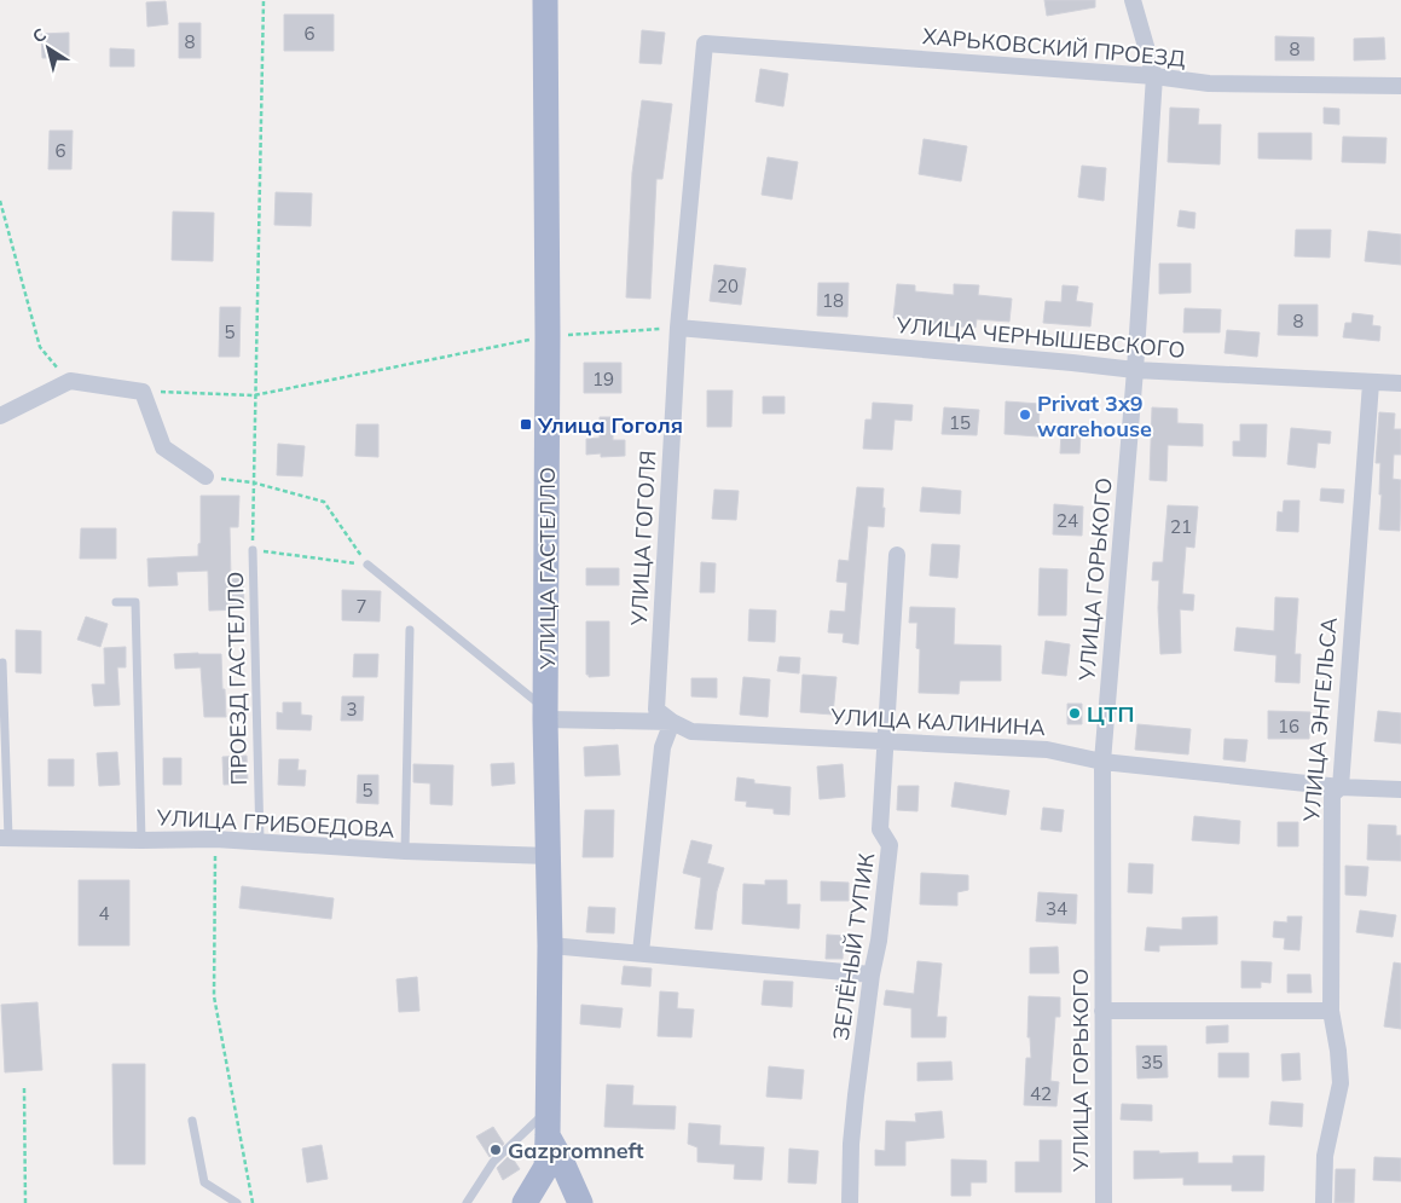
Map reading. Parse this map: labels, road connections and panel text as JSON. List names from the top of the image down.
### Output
{
  "streets": {
    "main road": ["УЛИЦА ГАСТЕЛЛО"],
    "street": [
      "ХАРЬКОВСКИЙ ПРОЕЗД",
      "УЛИЦА ЧЕРНЫШЕВСКОГО",
      "УЛИЦА ГОГОЛЯ",
      "УЛИЦА ГОРЬКОГО",
      "УЛИЦА ЭНГЕЛЬСА",
      "УЛИЦА КАЛИНИНА",
      "УЛИЦА ГРИБОЕДОВА",
      "ЗЕЛЁНЫЙ ТУПИК"
    ],
    "lane": ["ПРОЕЗД ГАСТЕЛЛО"]
  },
  "crossings": [
    ["ХАРЬКОВСКИЙ ПРОЕЗД", "УЛИЦА ГОГОЛЯ"],
    ["ХАРЬКОВСКИЙ ПРОЕЗД", "УЛИЦА ГОРЬКОГО"],
    ["УЛИЦА ЧЕРНЫШЕВСКОГО", "УЛИЦА ГОГОЛЯ"],
    ["УЛИЦА ЧЕРНЫШЕВСКОГО", "УЛИЦА ГОРЬКОГО"],
    ["УЛИЦА ЧЕРНЫШЕВСКОГО", "УЛИЦА ЭНГЕЛЬСА"],
    ["УЛИЦА ГОГОЛЯ", "УЛИЦА КАЛИНИНА"],
    ["УЛИЦА ГАСТЕЛЛО", "УЛИЦА КАЛИНИНА"],
    ["УЛИЦА ГАСТЕЛЛО", "УЛИЦА ГРИБОЕДОВА"],
    ["УЛИЦА ГОРЬКОГО", "УЛИЦА КАЛИНИНА"],
    ["ПРОЕЗД ГАСТЕЛЛО", "УЛИЦА ГРИБОЕДОВА"],
    ["УЛИЦА ЭНГЕЛЬСА", "УЛИЦА КАЛИНИНА"],
    ["УЛИЦА КАЛИНИНА", "ЗЕЛЁНЫЙ ТУПИК"]
  ],
  "places": {
    "other": ["Privat 3x9 warehouse", "ЦТП", "Gazpromneft"],
    "transit": ["Улица Гоголя"]
  },
  "house_numbers": [
    "6",
    "8",
    "8",
    "6",
    "20",
    "18",
    "8",
    "5",
    "19",
    "15",
    "24",
    "21",
    "7",
    "3",
    "16",
    "5",
    "34",
    "4",
    "35",
    "42"
  ],
  "north": "top left"
}
